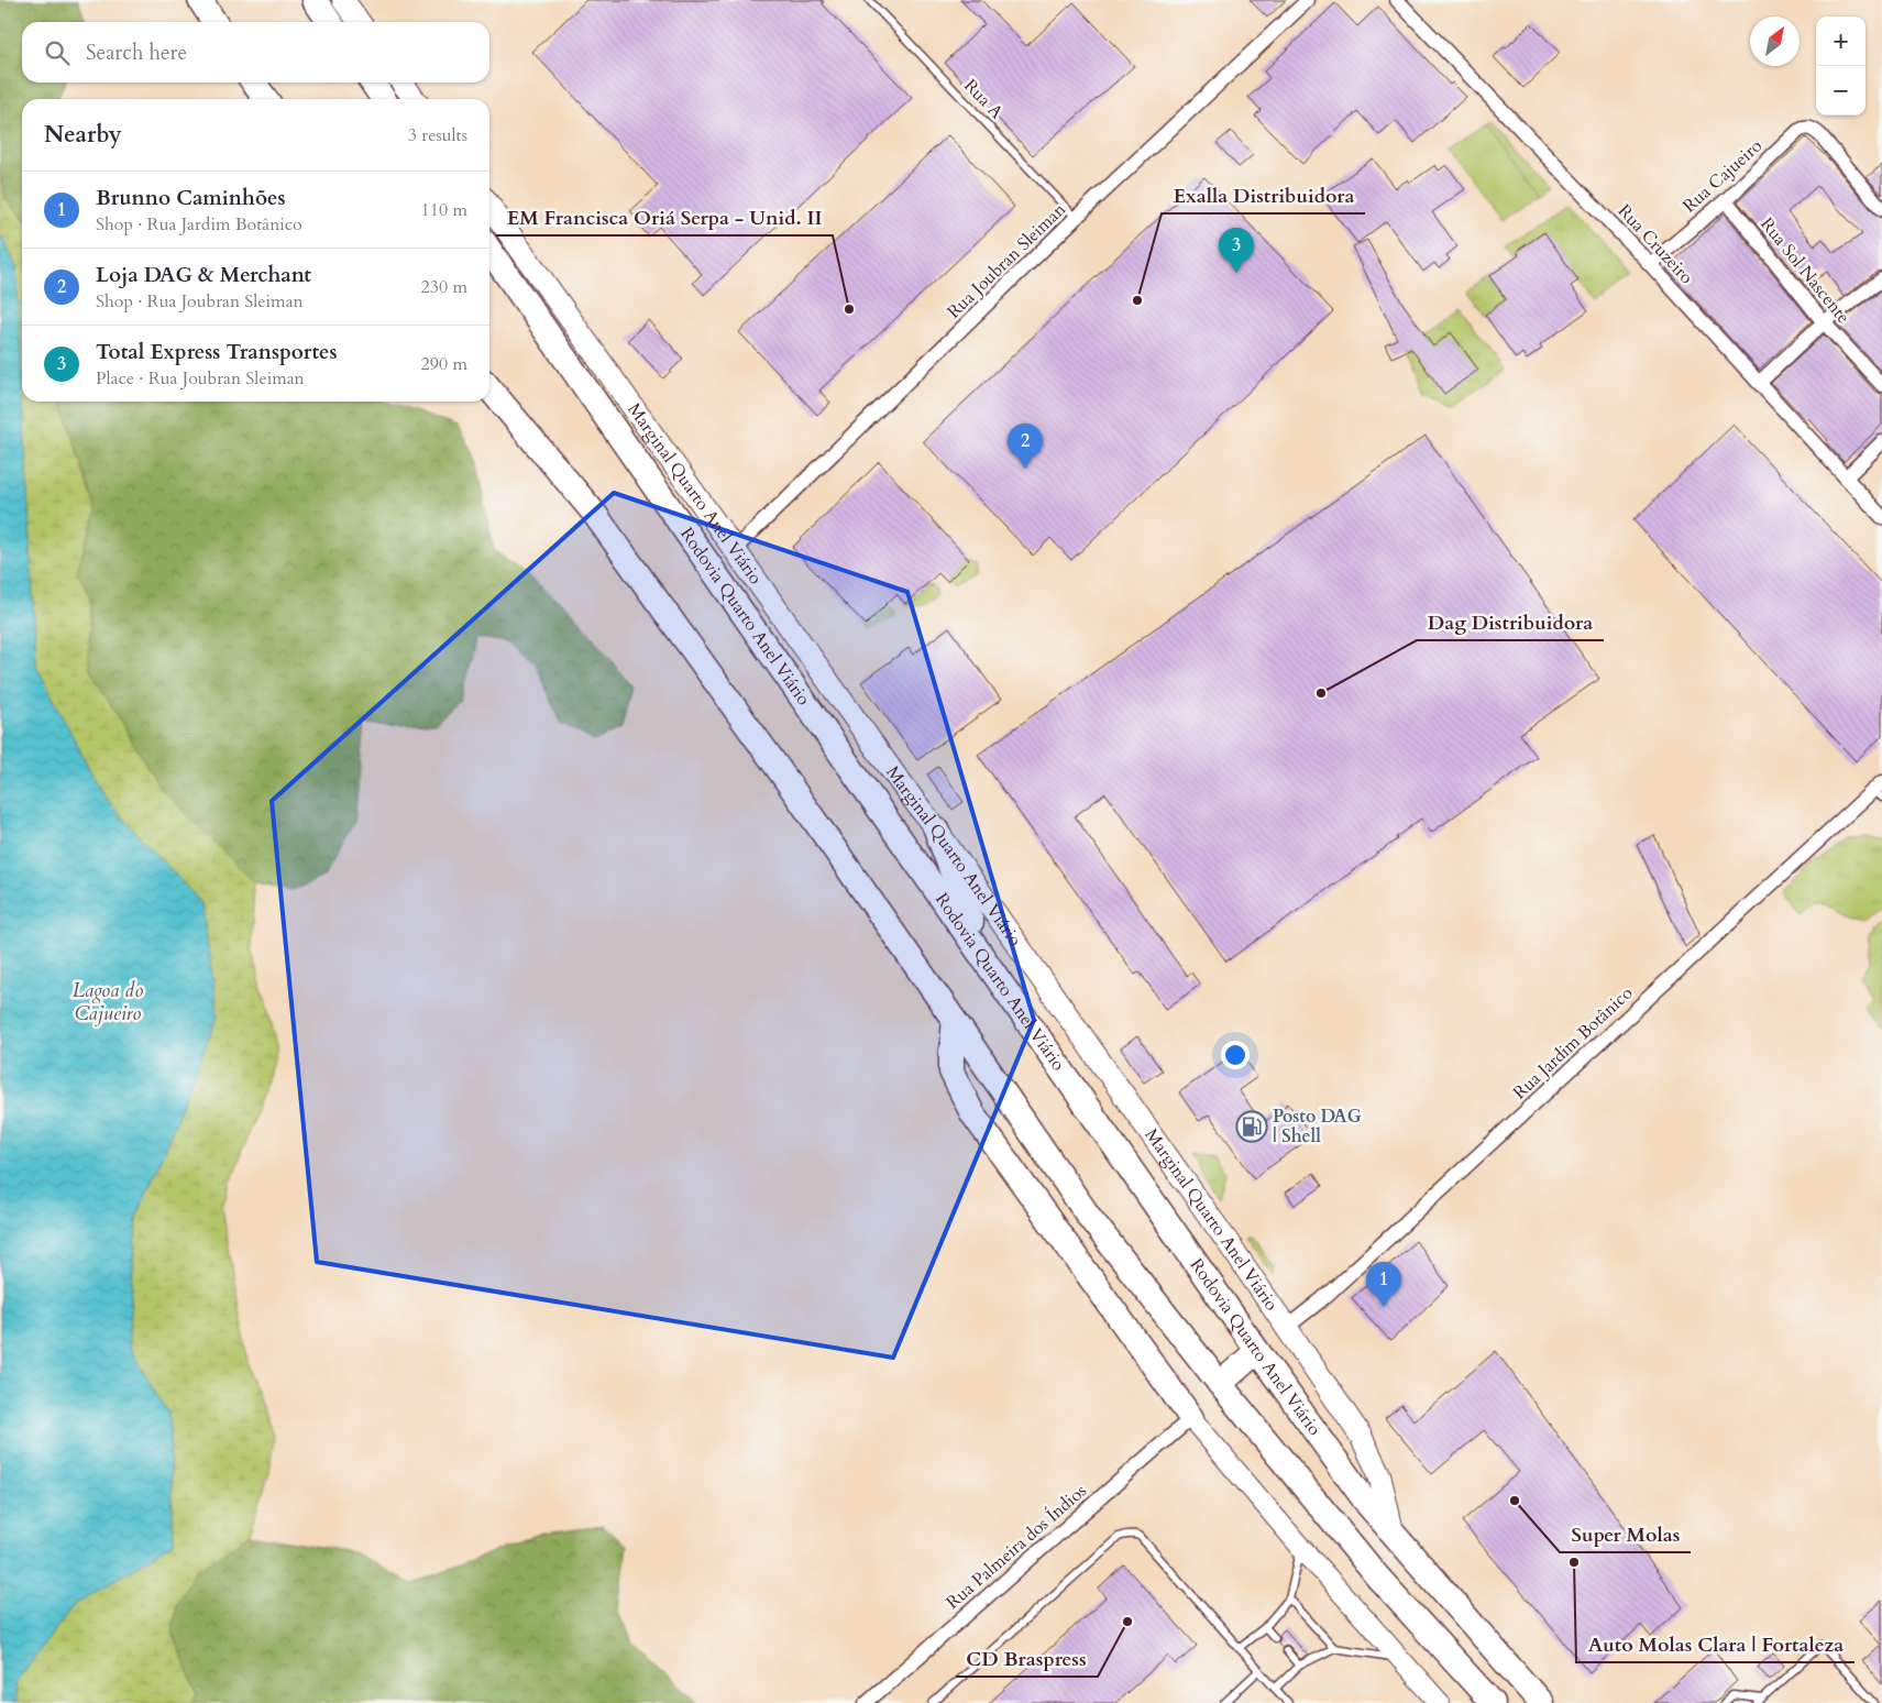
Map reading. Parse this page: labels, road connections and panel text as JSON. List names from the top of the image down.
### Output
{
  "streets": {
    "highway": ["Rodovia Quarto Anel Viário"],
    "main road": ["Marginal Quarto Anel Viário"],
    "street": [
      "Rua Cajueiro",
      "Rua Cruzeiro",
      "Rua Joubran Sleiman",
      "Rua Sol Nascente",
      "Rua Jardim Botânico",
      "Rua Palmeira dos Índios"
    ],
    "lane": ["Rua A"]
  },
  "crossings": [
    ["Rua A", "Rua Joubran Sleiman"],
    ["Rua Cajueiro", "Rua Cruzeiro"],
    ["Rua Cajueiro", "Rua Sol Nascente"],
    ["Rua Joubran Sleiman", "Marginal Quarto Anel Viário"],
    ["Marginal Quarto Anel Viário", "Rodovia Quarto Anel Viário"],
    ["Marginal Quarto Anel Viário", "Rua Jardim Botânico"]
  ],
  "water": ["Lagoa do Cajueiro"],
  "places": {
    "other": [
      "Exalla Distribuidora",
      "EM Francisca Oriá Serpa - Unid. II",
      "Dag Distribuidora",
      "Super Molas",
      "Auto Molas Clara | Fortaleza",
      "CD Braspress"
    ],
    "fuel station": ["Posto DAG | Shell"]
  },
  "north": "top right",
  "page": {
    "map_buttons": ["+", "−"],
    "search": "Search here",
    "heading": ["Nearby", "3 results"],
    "list": [
      {
        "mark": "1",
        "name": "Brunno Caminhões",
        "note": "Shop · Rua Jardim Botânico",
        "value": "110 m"
      },
      {
        "mark": "2",
        "name": "Loja DAG & Merchant",
        "note": "Shop · Rua Joubran Sleiman",
        "value": "230 m"
      },
      {
        "mark": "3",
        "name": "Total Express Transportes",
        "note": "Place · Rua Joubran Sleiman",
        "value": "290 m"
      }
    ],
    "pins": ["3", "2", "1"]
  }
}
